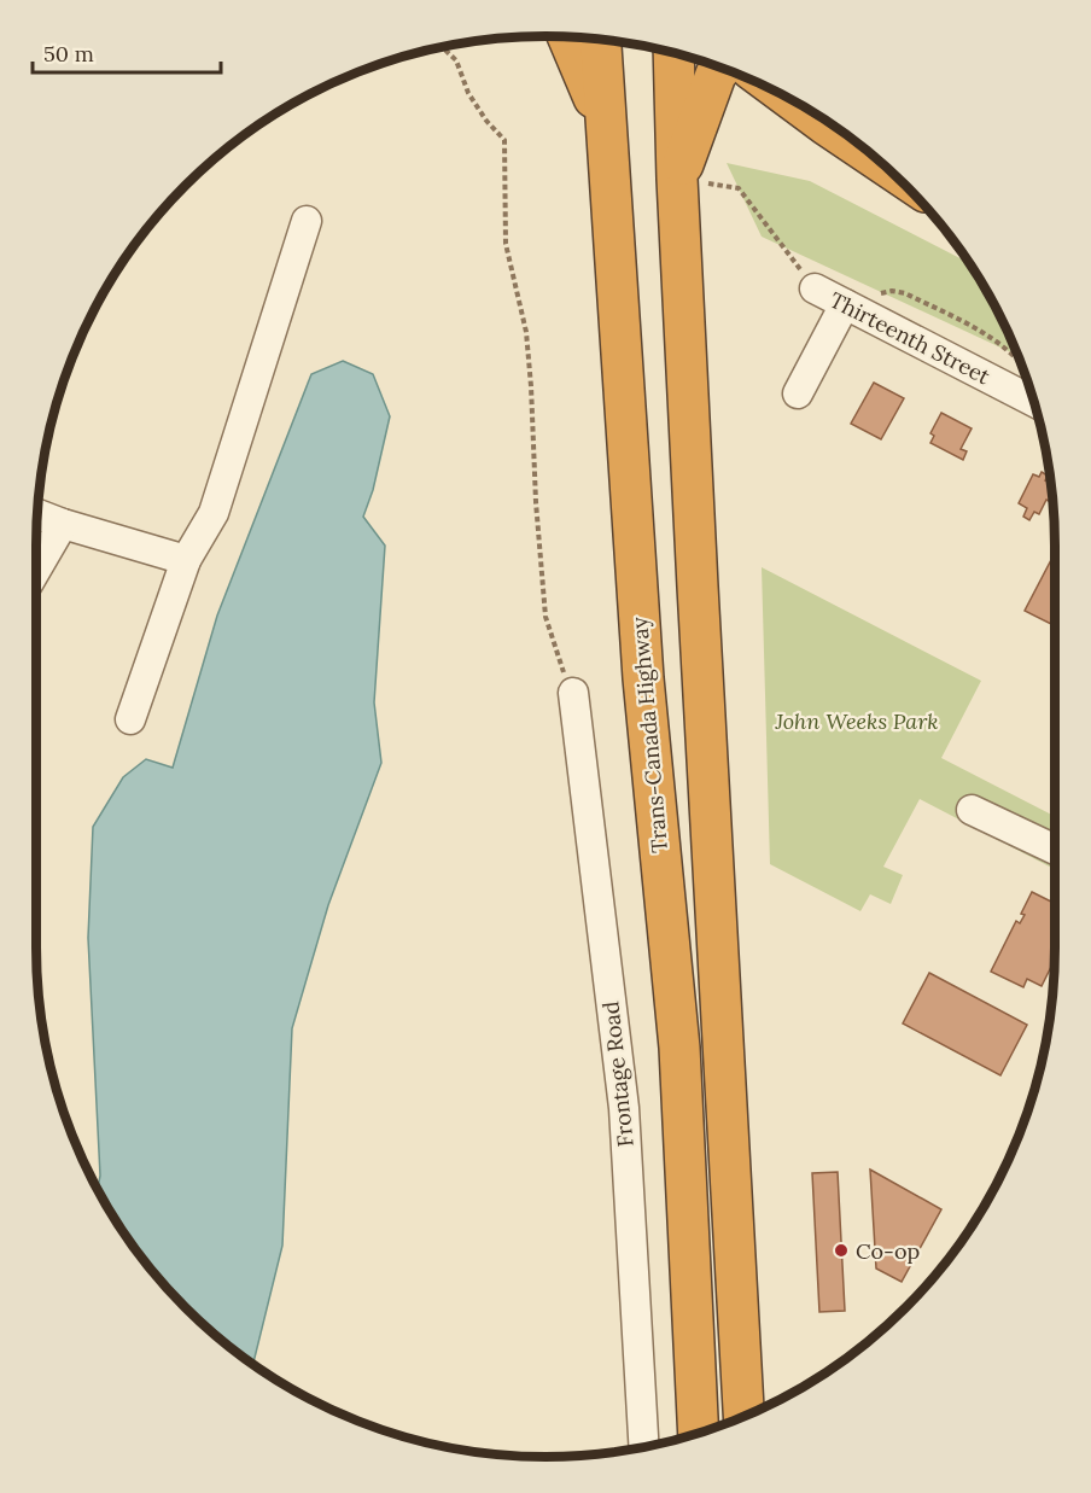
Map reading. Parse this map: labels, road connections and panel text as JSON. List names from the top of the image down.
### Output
{
  "streets": {
    "highway": ["Trans-Canada Highway"],
    "street": ["Thirteenth Street", "Frontage Road"]
  },
  "parks": ["John Weeks Park"],
  "places": ["Co-op"],
  "scale_bar": "50 m"
}
